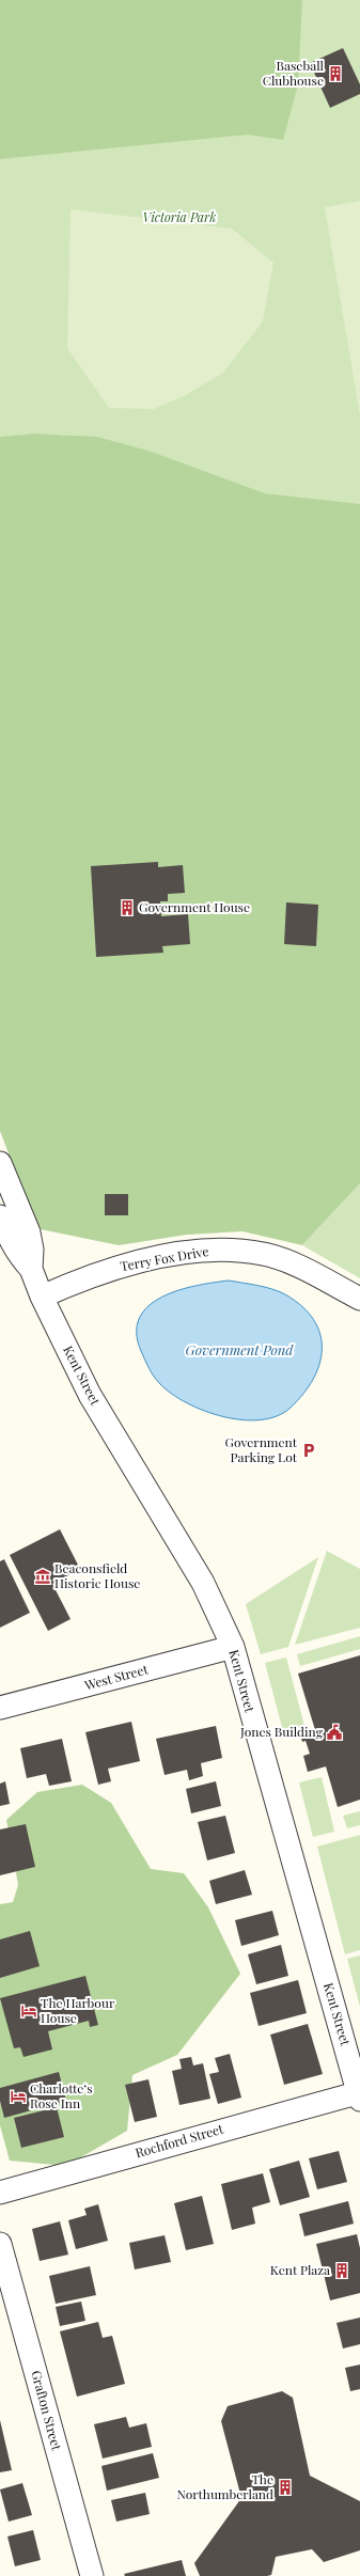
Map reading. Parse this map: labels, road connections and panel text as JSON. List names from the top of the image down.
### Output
{
  "streets": {
    "street": [
      "Terry Fox Drive",
      "Kent Street",
      "West Street",
      "Rochford Street",
      "Grafton Street"
    ]
  },
  "crossings": [
    ["Terry Fox Drive", "Kent Street"],
    ["Kent Street", "West Street"],
    ["Kent Street", "Rochford Street"]
  ],
  "water": ["Government Pond"],
  "parks": ["Victoria Park"],
  "places": {
    "building": [
      "Baseball Clubhouse",
      "Government House",
      "Kent Plaza",
      "The Northumberland"
    ],
    "parking": ["Government Parking Lot"],
    "museum": ["Beaconsfield Historic House"],
    "public building": ["Jones Building"],
    "hotel": ["The Harbour House", "Charlotte‘s Rose Inn"]
  }
}
